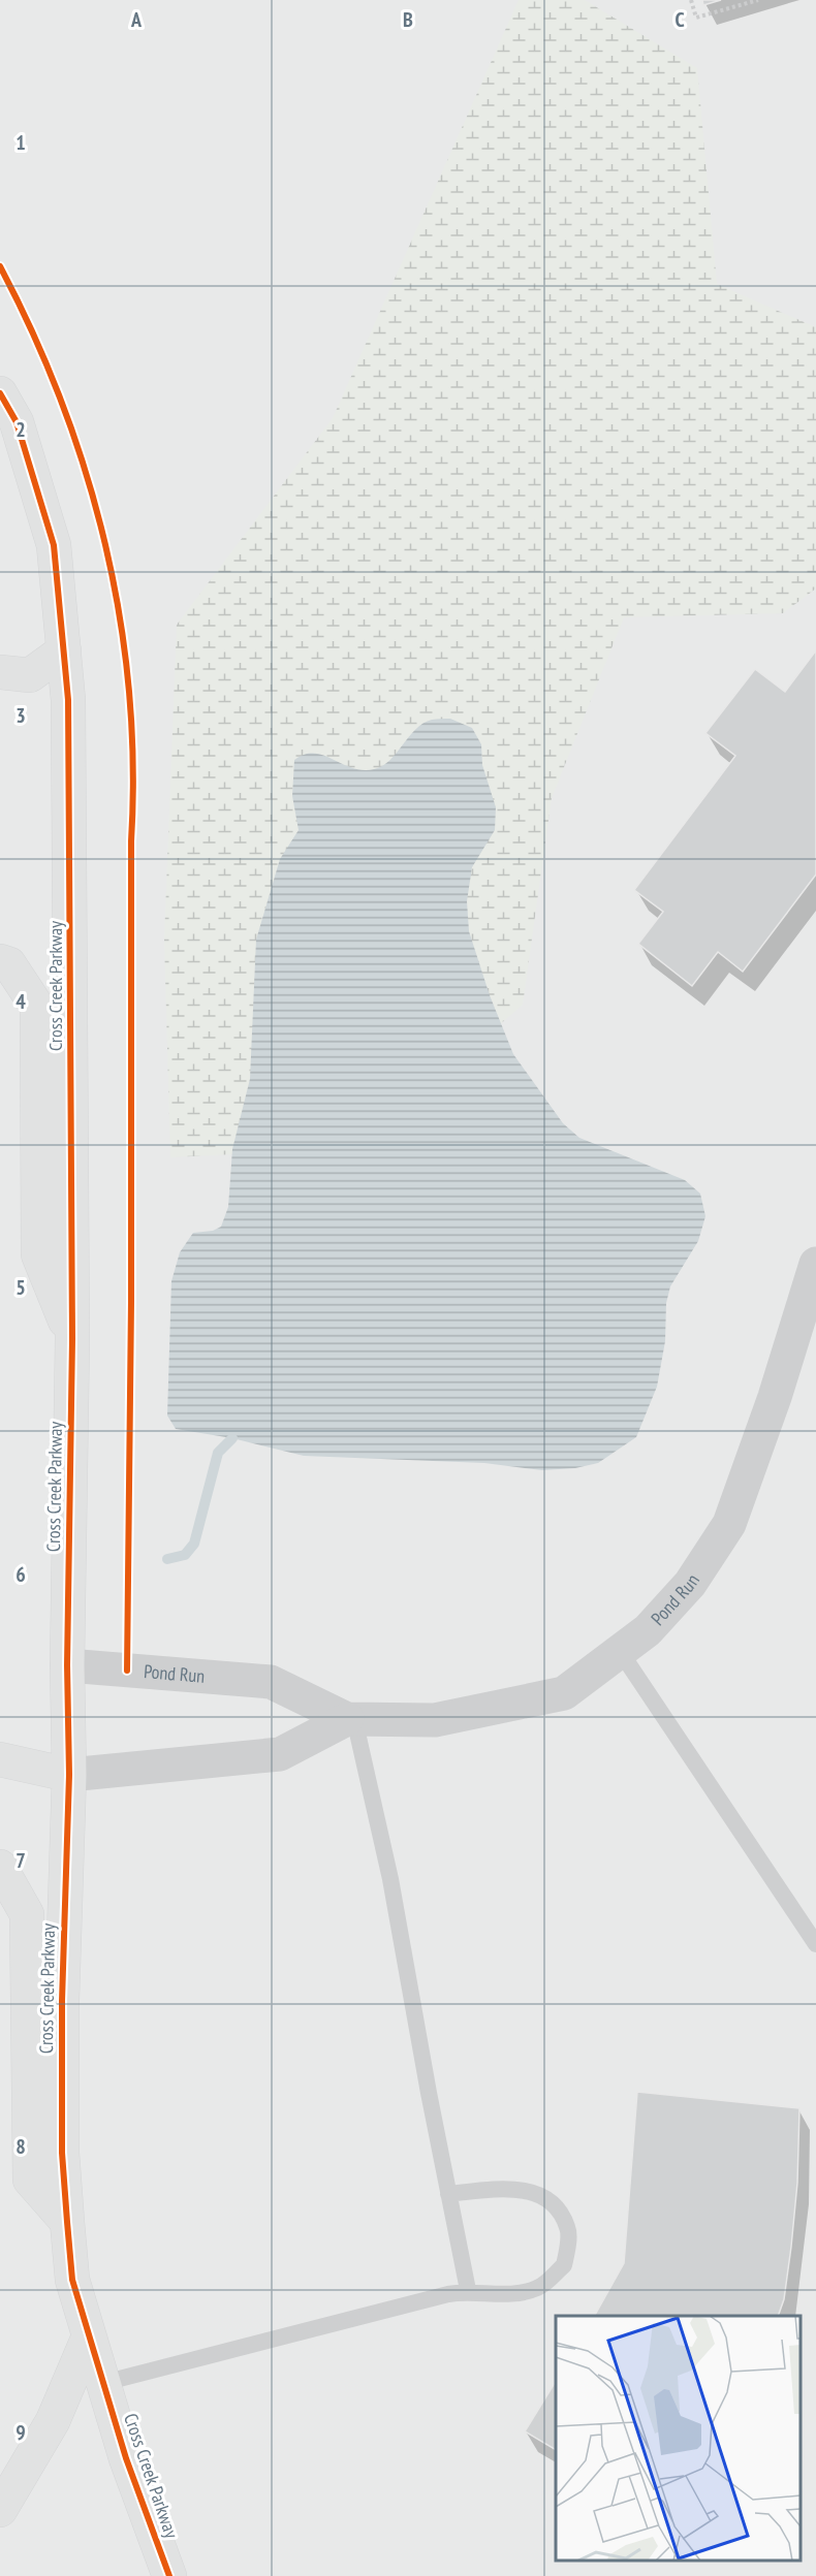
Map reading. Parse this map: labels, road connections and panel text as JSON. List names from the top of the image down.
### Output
{
  "streets": {
    "street": ["Cross Creek Parkway", "Pond Run"]
  },
  "crossings": [
    ["Cross Creek Parkway", "Pond Run"]
  ],
  "grid": {
    "columns": ["A", "B", "C"],
    "rows": [
      "1",
      "2",
      "3",
      "4",
      "5",
      "6",
      "7",
      "8",
      "9"
    ]
  }
}
